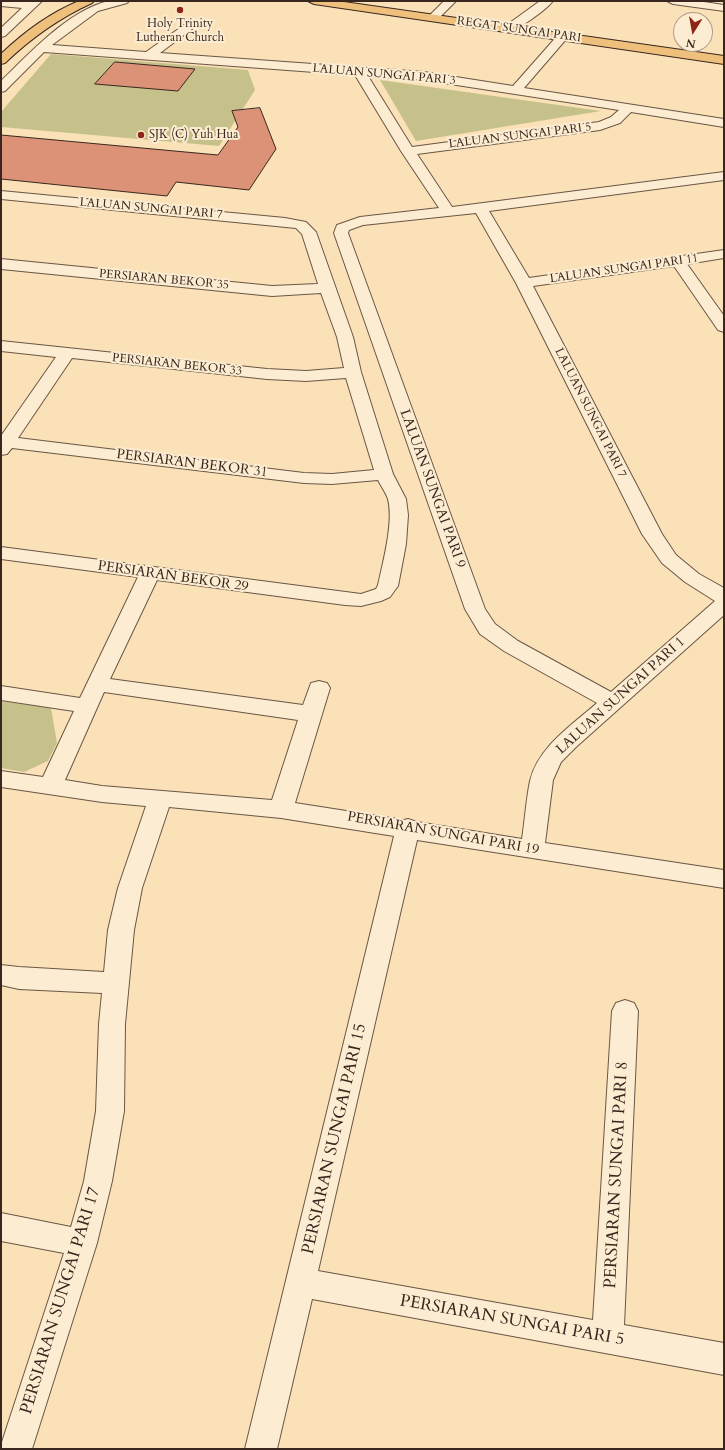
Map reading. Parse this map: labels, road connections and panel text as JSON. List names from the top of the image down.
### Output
{
  "streets": {
    "main road": ["REGAT SUNGAI PARI"],
    "street": [
      "LALUAN SUNGAI PARI 3",
      "LALUAN SUNGAI PARI 5",
      "LALUAN SUNGAI PARI 7",
      "LALUAN SUNGAI PARI 11",
      "PERSIARAN BEKOR 35",
      "PERSIARAN BEKOR 33",
      "PERSIARAN BEKOR 31",
      "LALUAN SUNGAI PARI 9",
      "PERSIARAN BEKOR 29",
      "LALUAN SUNGAI PARI 1",
      "PERSIARAN SUNGAI PARI 19",
      "PERSIARAN SUNGAI PARI 15",
      "PERSIARAN SUNGAI PARI 8",
      "PERSIARAN SUNGAI PARI 17",
      "PERSIARAN SUNGAI PARI 5"
    ]
  },
  "crossings": [
    ["LALUAN SUNGAI PARI 3", "LALUAN SUNGAI PARI 5"],
    ["LALUAN SUNGAI PARI 7", "LALUAN SUNGAI PARI 11"],
    ["LALUAN SUNGAI PARI 7", "PERSIARAN BEKOR 29"],
    ["PERSIARAN BEKOR 35", "PERSIARAN BEKOR 29"],
    ["PERSIARAN BEKOR 33", "PERSIARAN BEKOR 29"],
    ["PERSIARAN BEKOR 31", "PERSIARAN BEKOR 29"],
    ["LALUAN SUNGAI PARI 9", "LALUAN SUNGAI PARI 1"],
    ["LALUAN SUNGAI PARI 1", "PERSIARAN SUNGAI PARI 19"],
    ["PERSIARAN SUNGAI PARI 19", "PERSIARAN SUNGAI PARI 15"],
    ["PERSIARAN SUNGAI PARI 19", "PERSIARAN SUNGAI PARI 17"],
    ["PERSIARAN SUNGAI PARI 15", "PERSIARAN SUNGAI PARI 5"],
    ["PERSIARAN SUNGAI PARI 8", "PERSIARAN SUNGAI PARI 5"]
  ],
  "places": ["Holy Trinity Lutheran Church", "SJK (C) Yuh Hua"],
  "north": "bottom"
}
